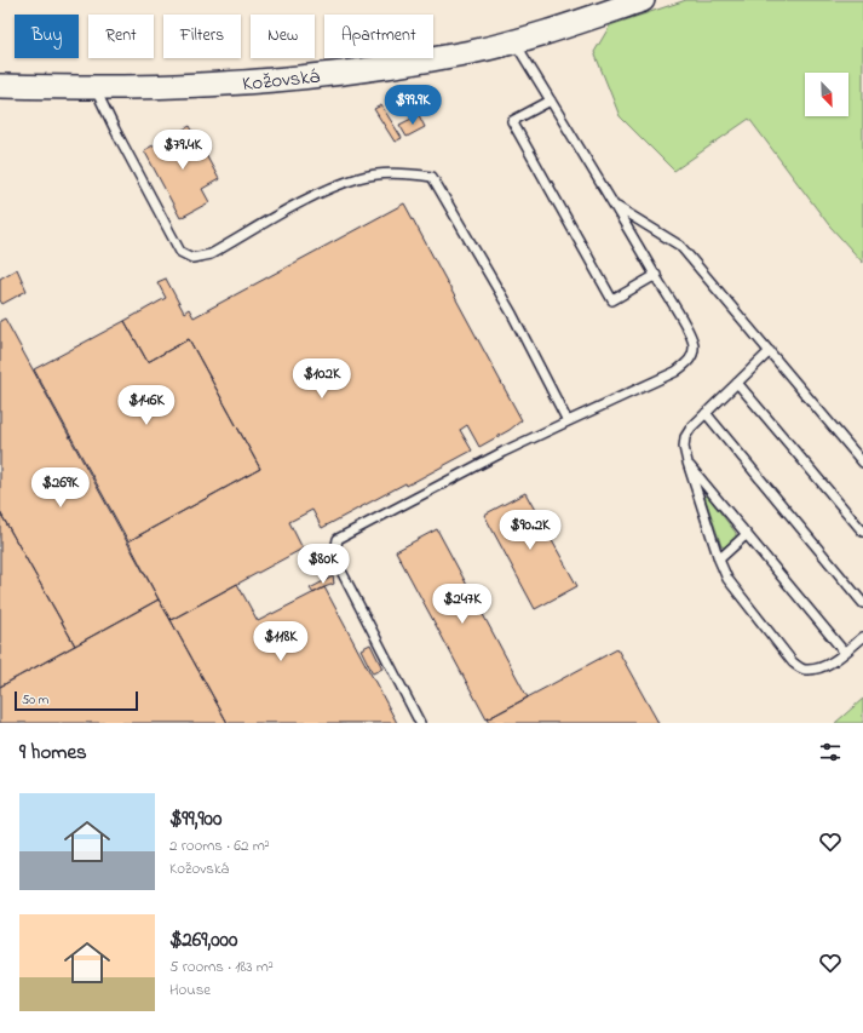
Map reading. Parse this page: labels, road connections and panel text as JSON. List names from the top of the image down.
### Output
{
  "streets": {
    "street": ["Kožovská"]
  },
  "scale_bar": "50 m",
  "north": "bottom right",
  "page": {
    "chip": [
      "Buy",
      "Rent",
      "Filters",
      "New",
      "Apartment"
    ],
    "price": [
      "$99.9K",
      "$79.4K",
      "$102K",
      "$146K",
      "$269K",
      "$90.2K",
      "$80K",
      "$247K",
      "$118K"
    ],
    "scale": "50 m",
    "heading": "9 homes",
    "list": [
      {
        "name": "$99,900",
        "note": "2 rooms · 62 m² · Kožovská"
      },
      {
        "name": "$269,000",
        "note": "5 rooms · 183 m² · House"
      }
    ]
  }
}
